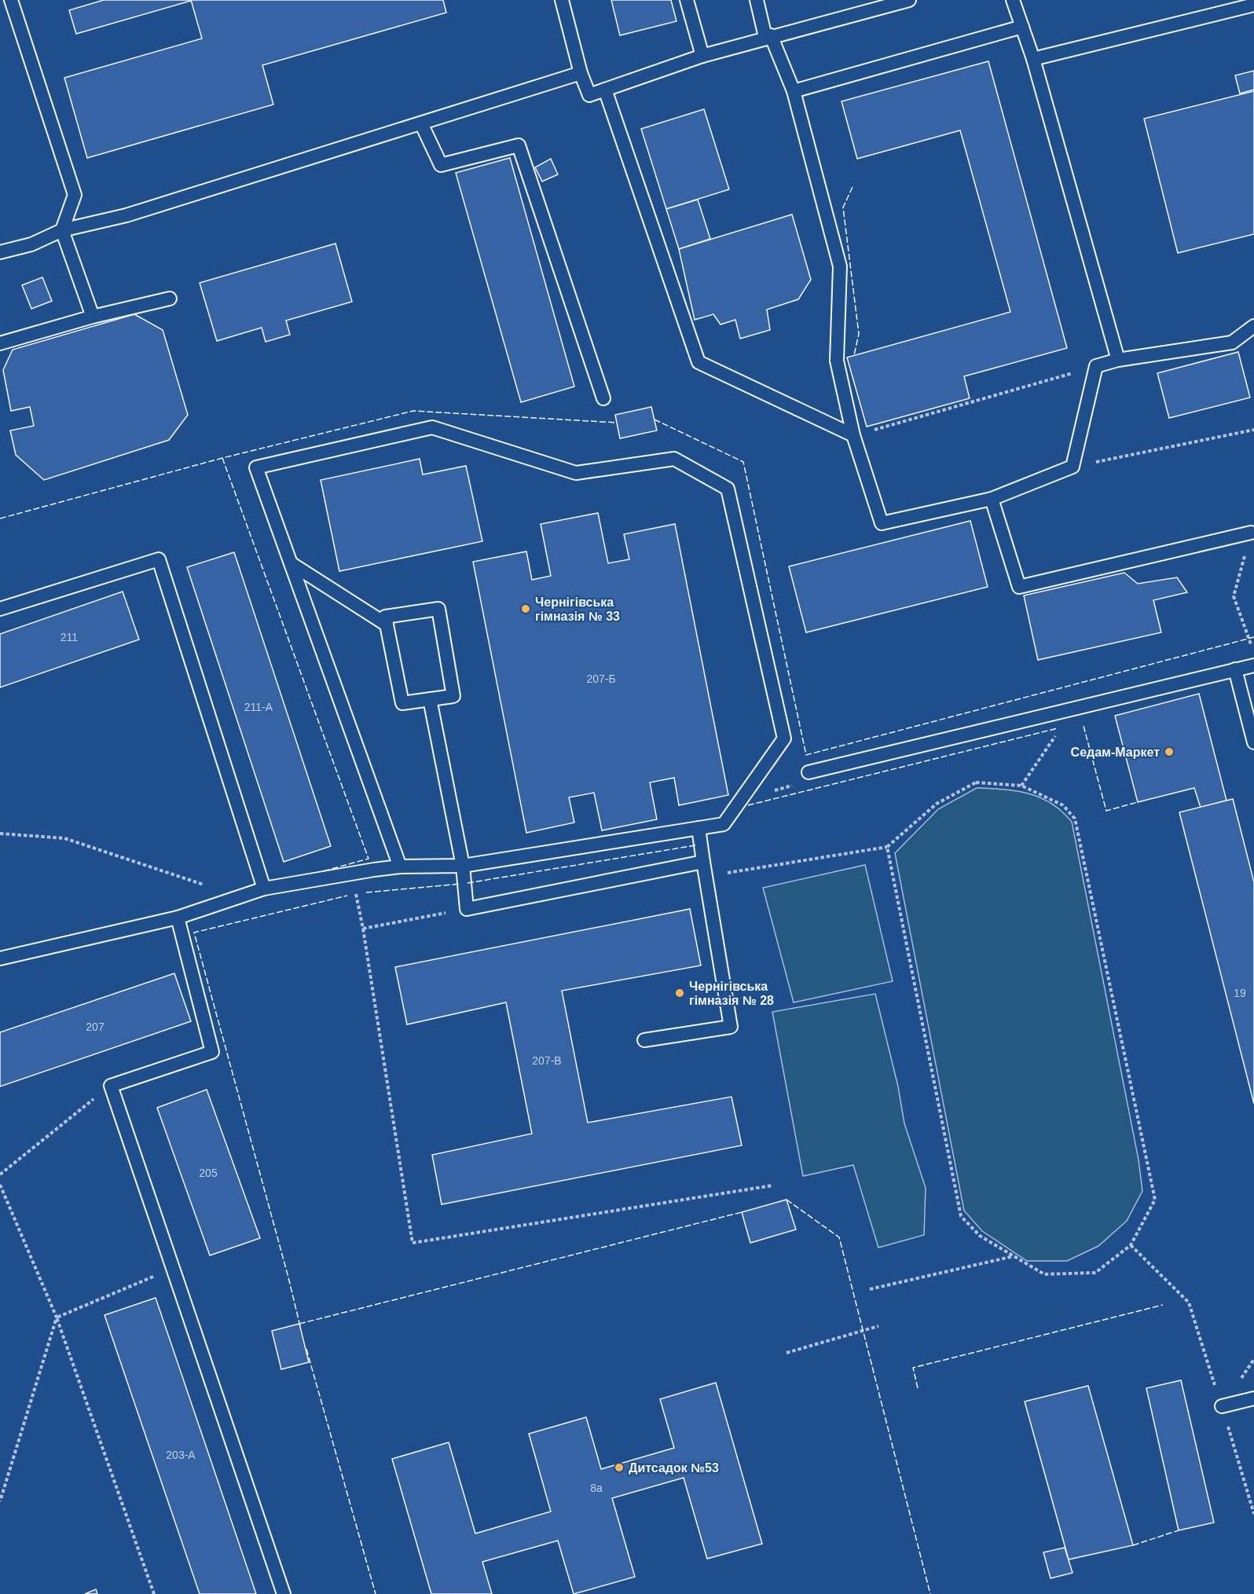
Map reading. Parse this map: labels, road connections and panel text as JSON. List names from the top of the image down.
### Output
{
  "places": [
    "Чернігівська гімназія № 33",
    "Седам-Маркет",
    "Чернігівська гімназія № 28",
    "Дитсадок №53"
  ],
  "house_numbers": [
    "211",
    "207-Б",
    "211-А",
    "19",
    "207",
    "207-В",
    "205",
    "203-А",
    "8а"
  ]
}
